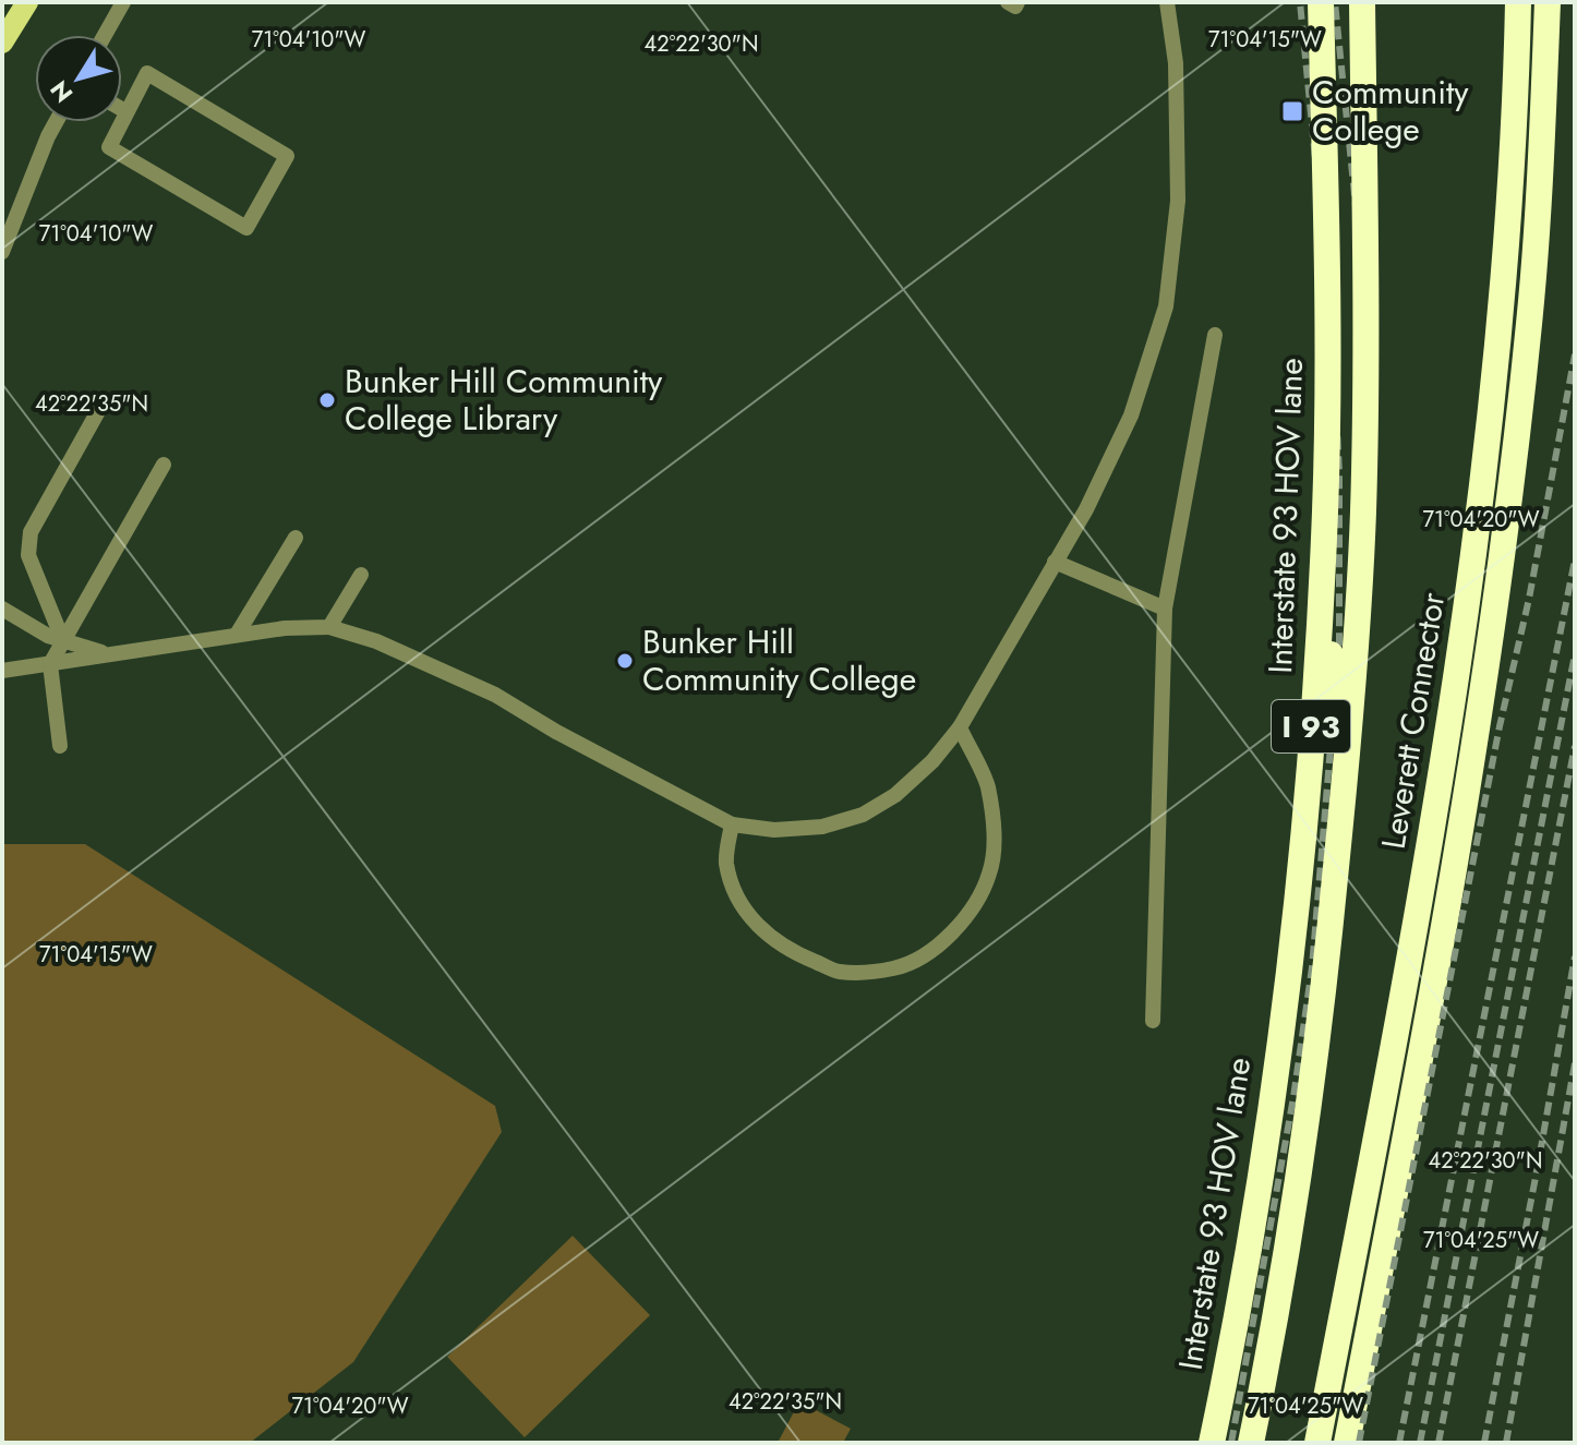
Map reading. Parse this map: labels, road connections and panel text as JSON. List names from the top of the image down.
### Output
{
  "streets": {
    "highway": ["Interstate 93 HOV lane", "Leverett Connector", "I 93"]
  },
  "places": {
    "transit": ["Community College"],
    "other": ["Bunker Hill Community College Library", "Bunker Hill Community College"]
  },
  "north": "bottom left",
  "coordinates": [
    "71°04'10\"W",
    "71°04'15\"W",
    "42°22'30\"N",
    "42°22'35\"N",
    "71°04'20\"W",
    "71°04'25\"W"
  ]
}
